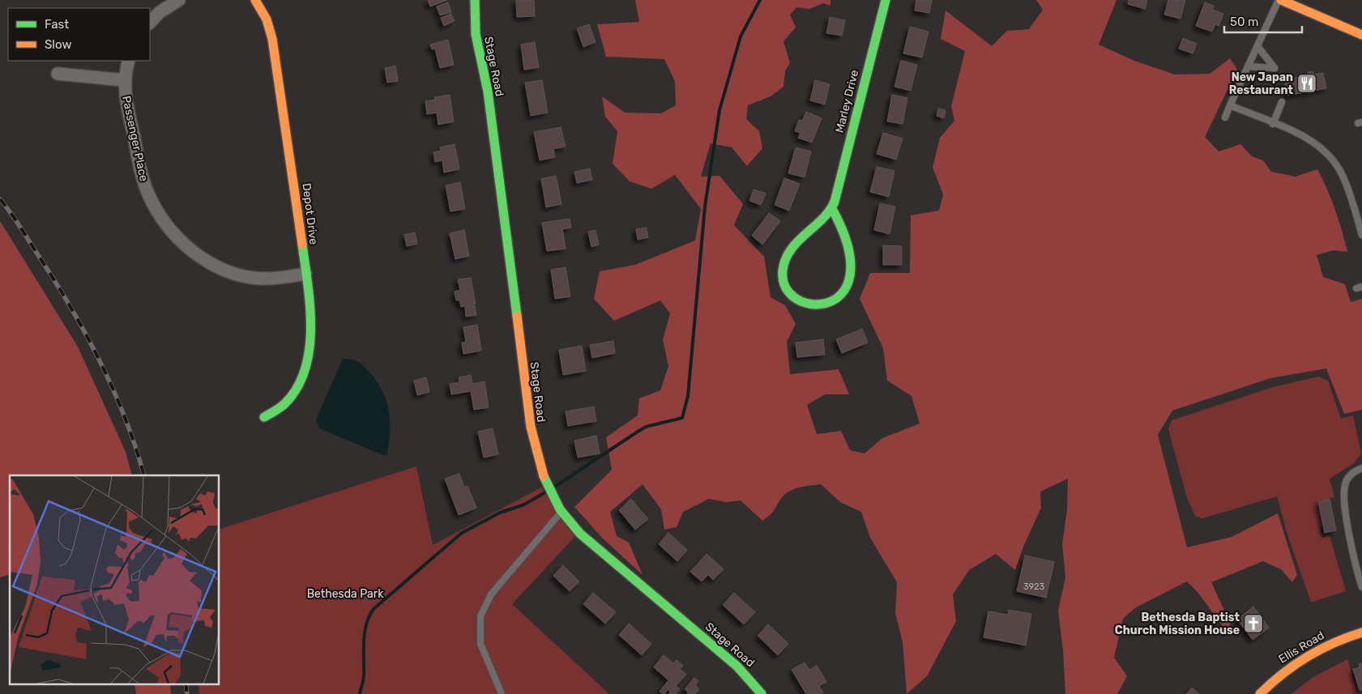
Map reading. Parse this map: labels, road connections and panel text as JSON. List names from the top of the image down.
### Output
{
  "streets": {
    "street": [
      "Stage Road",
      "Marley Drive",
      "Passenger Place",
      "Depot Drive",
      "Ellis Road"
    ]
  },
  "crossings": [
    ["Passenger Place", "Depot Drive"]
  ],
  "parks": ["Bethesda Park"],
  "places": {
    "restaurant": ["New Japan Restaurant"],
    "church": ["Bethesda Baptist Church Mission House"]
  },
  "house_numbers": ["3923"],
  "legend": ["Fast", "Slow"],
  "scale_bar": "50 m"
}
